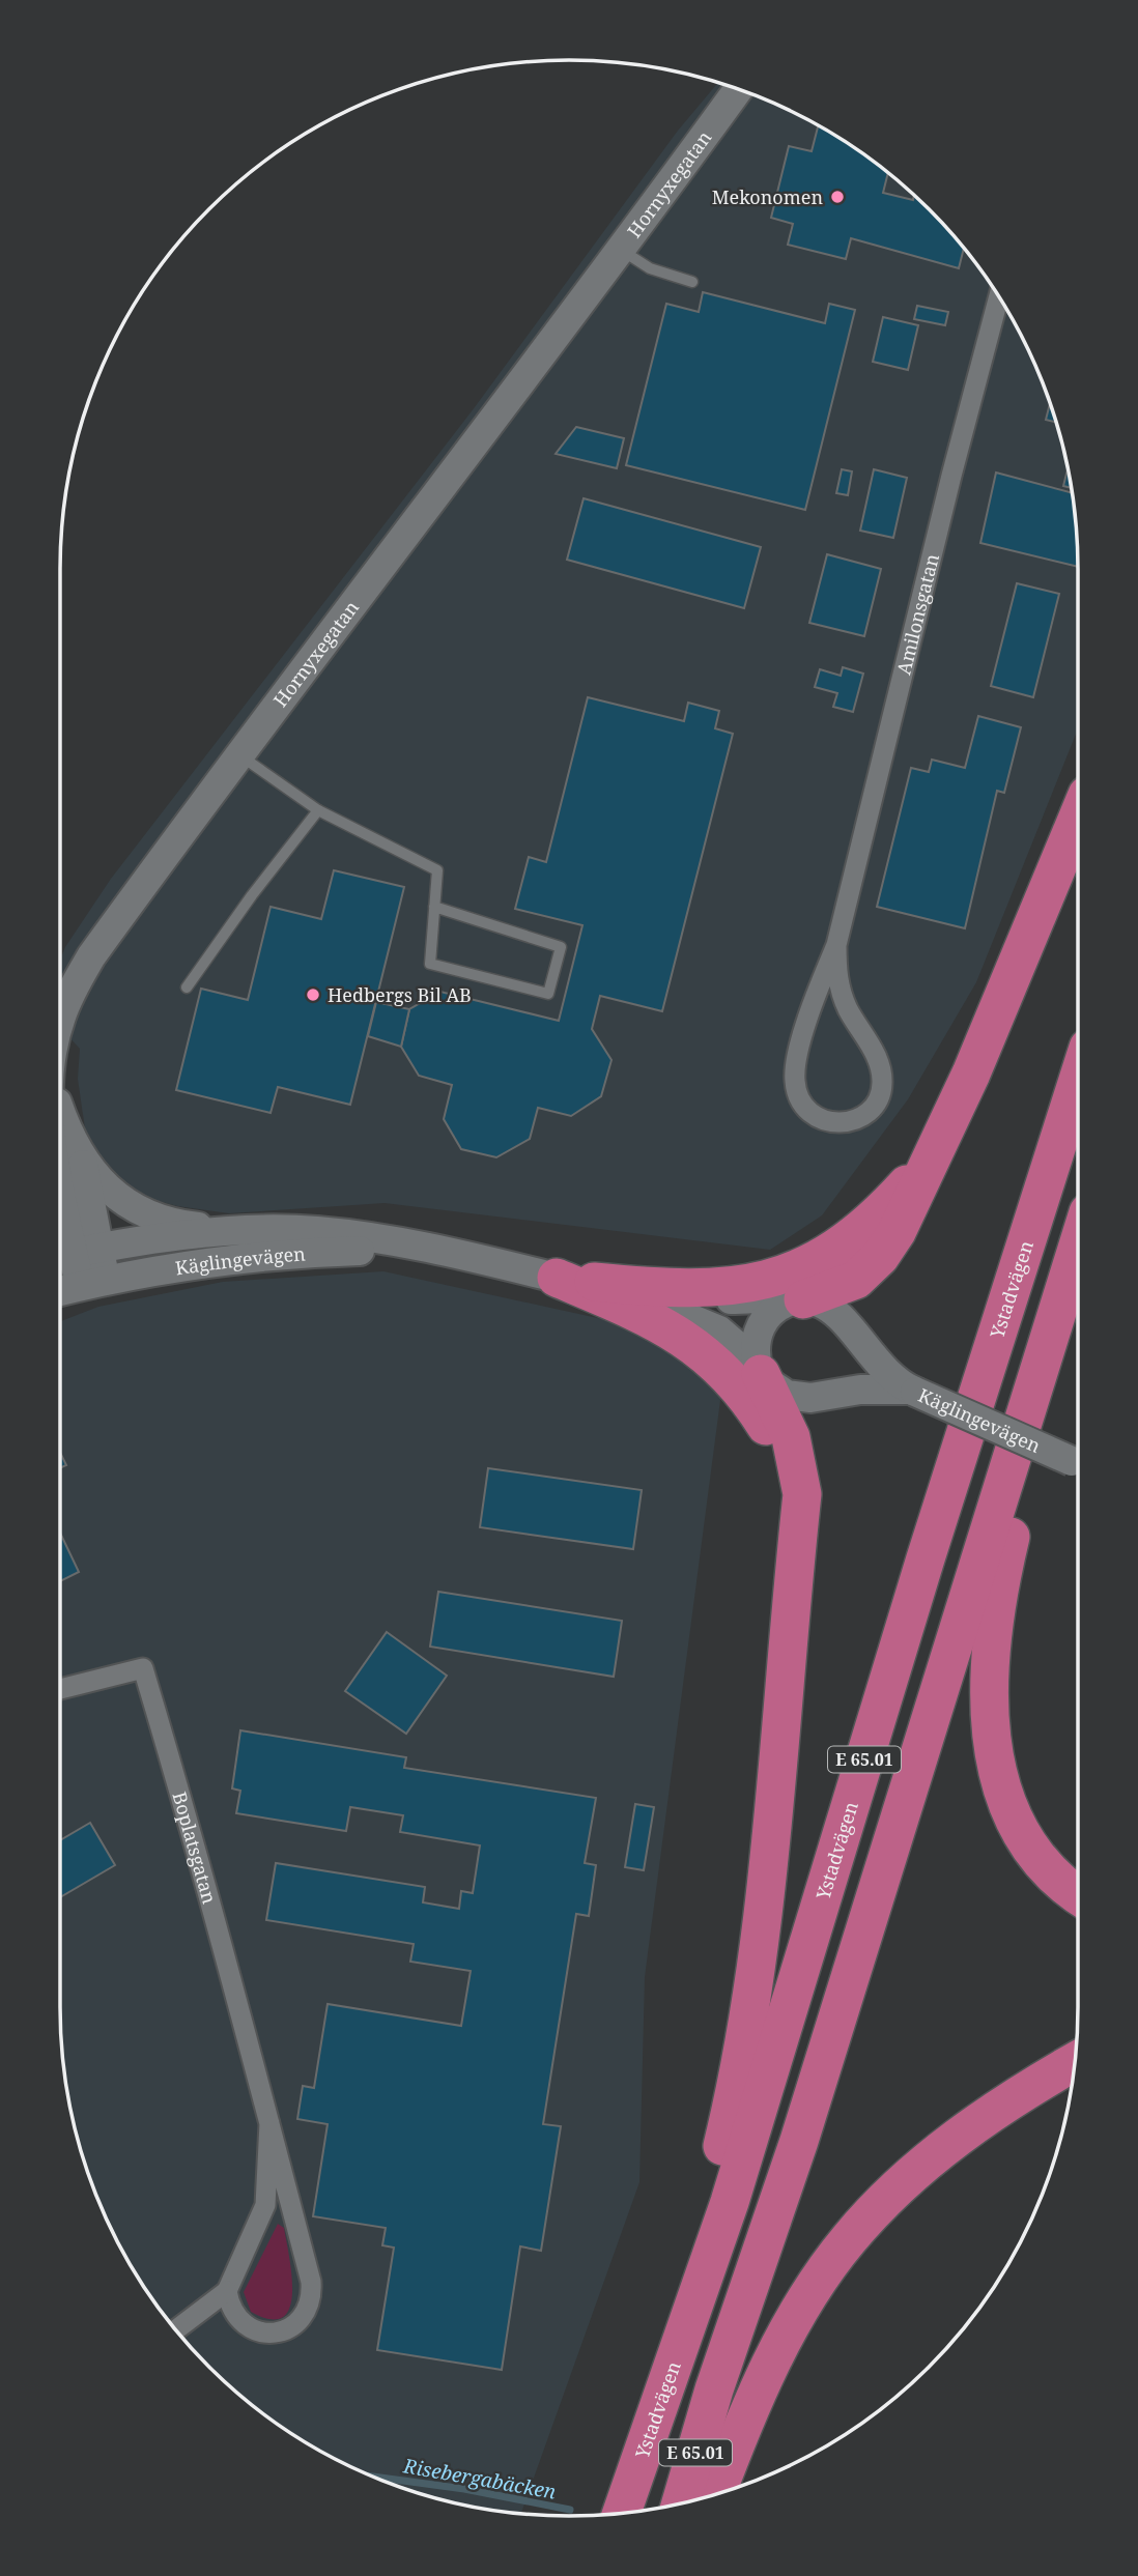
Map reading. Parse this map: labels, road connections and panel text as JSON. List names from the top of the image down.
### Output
{
  "streets": {
    "highway": ["Ystadvägen", "E 65.01"],
    "street": [
      "Hornyxegatan",
      "Amilonsgatan",
      "Käglingevägen",
      "Boplatsgatan"
    ]
  },
  "crossings": [
    ["Hornyxegatan", "Käglingevägen"]
  ],
  "water": ["Risebergabäcken"],
  "places": ["Mekonomen", "Hedbergs Bil AB"]
}
